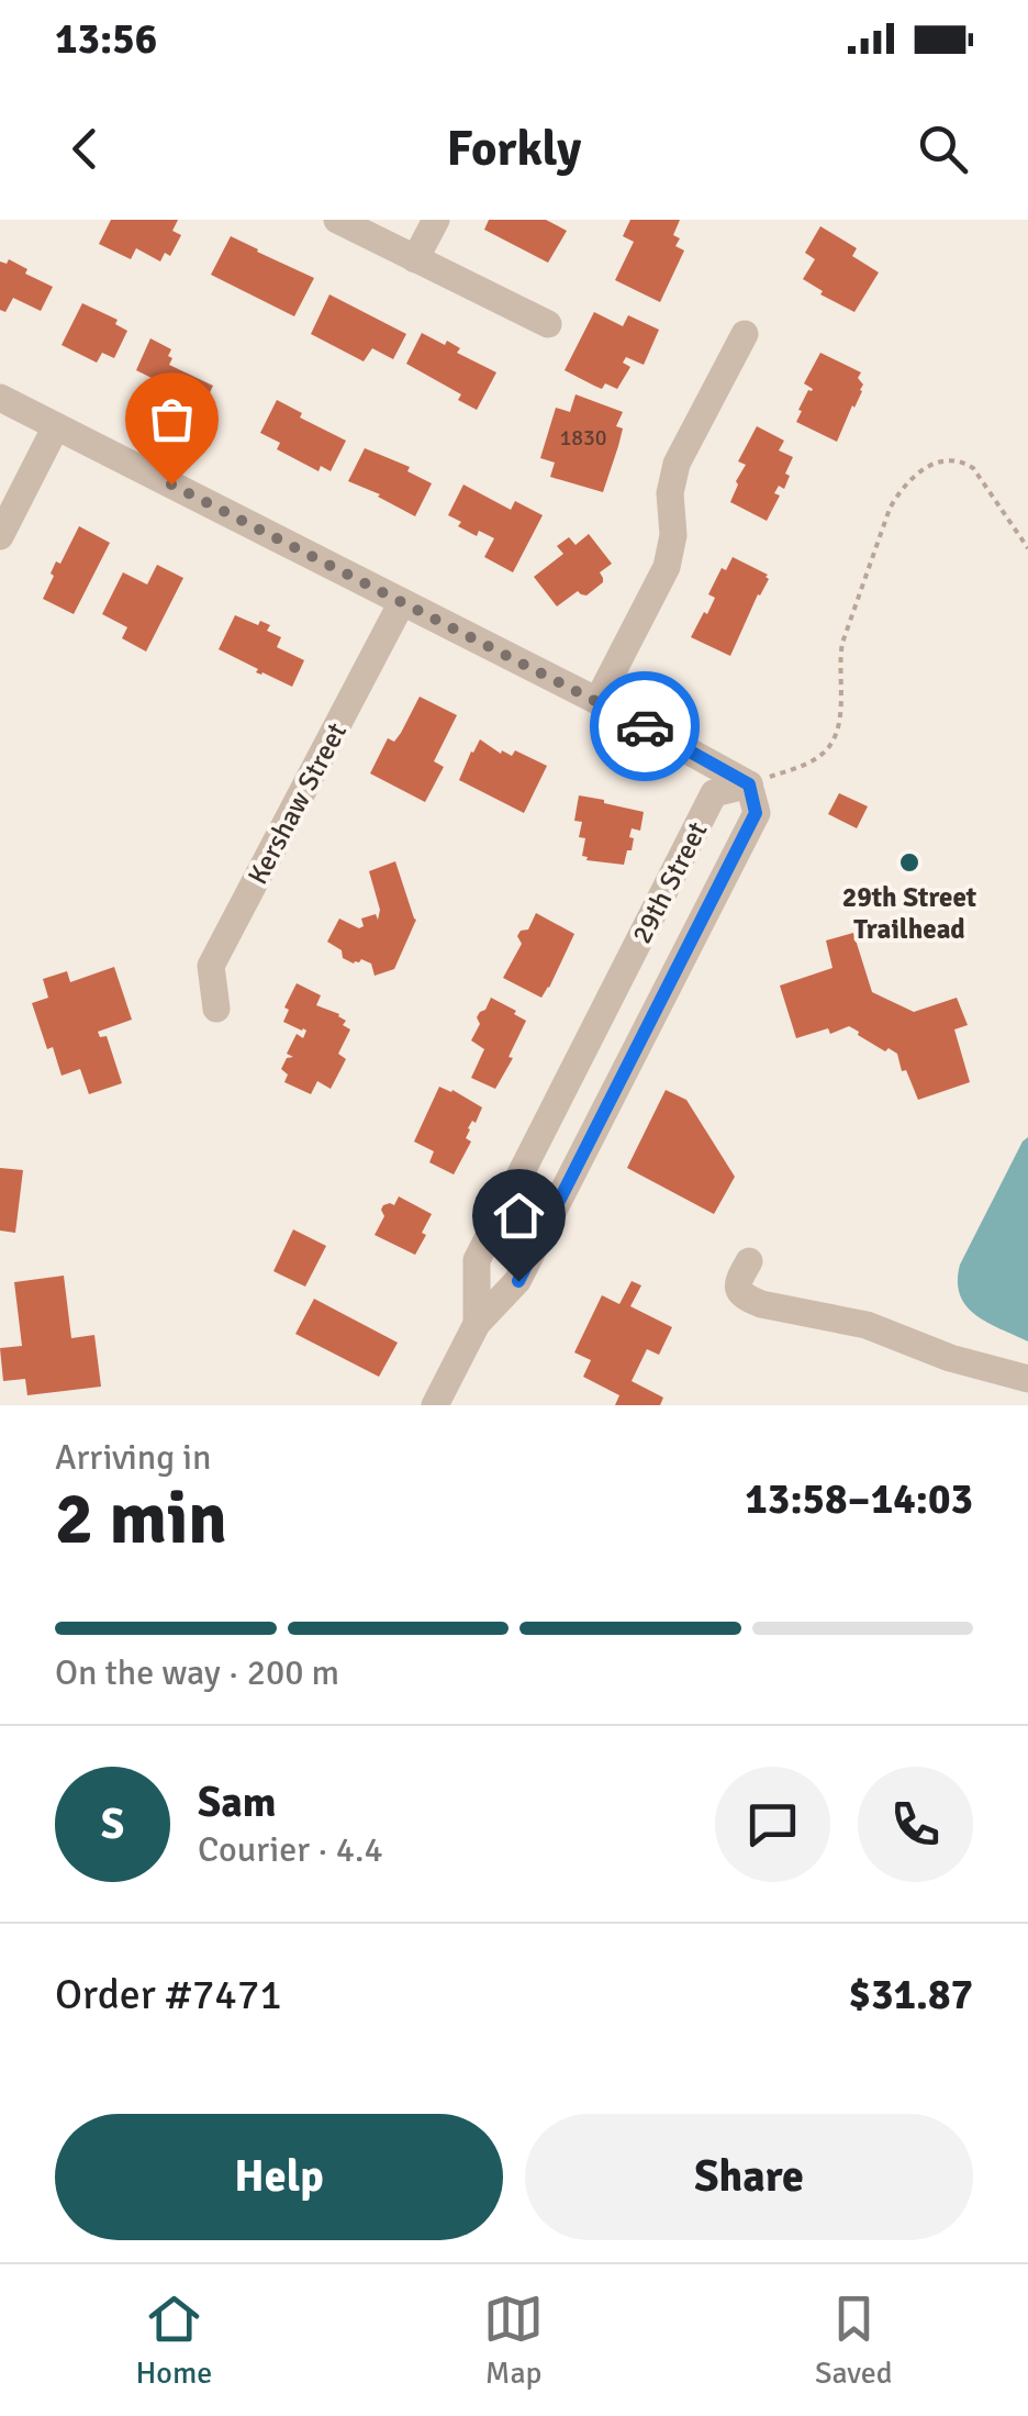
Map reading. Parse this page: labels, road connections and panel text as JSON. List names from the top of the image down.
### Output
{
  "streets": {
    "street": ["Kershaw Street", "29th Street"]
  },
  "places": ["29th Street Trailhead"],
  "house_numbers": ["1830"],
  "page": {
    "status": "13:56",
    "header": "Forkly",
    "heading": ["2 min", "Arriving in", "13:58–14:03"],
    "panel": [
      "Sam",
      "Courier · 4.4",
      "Order #7471",
      "$31.87"
    ],
    "bar": "On the way · 200 m",
    "round": "S",
    "buttons": ["Help", "Share"],
    "tabs": ["Home", "Map", "Saved"]
  }
}
